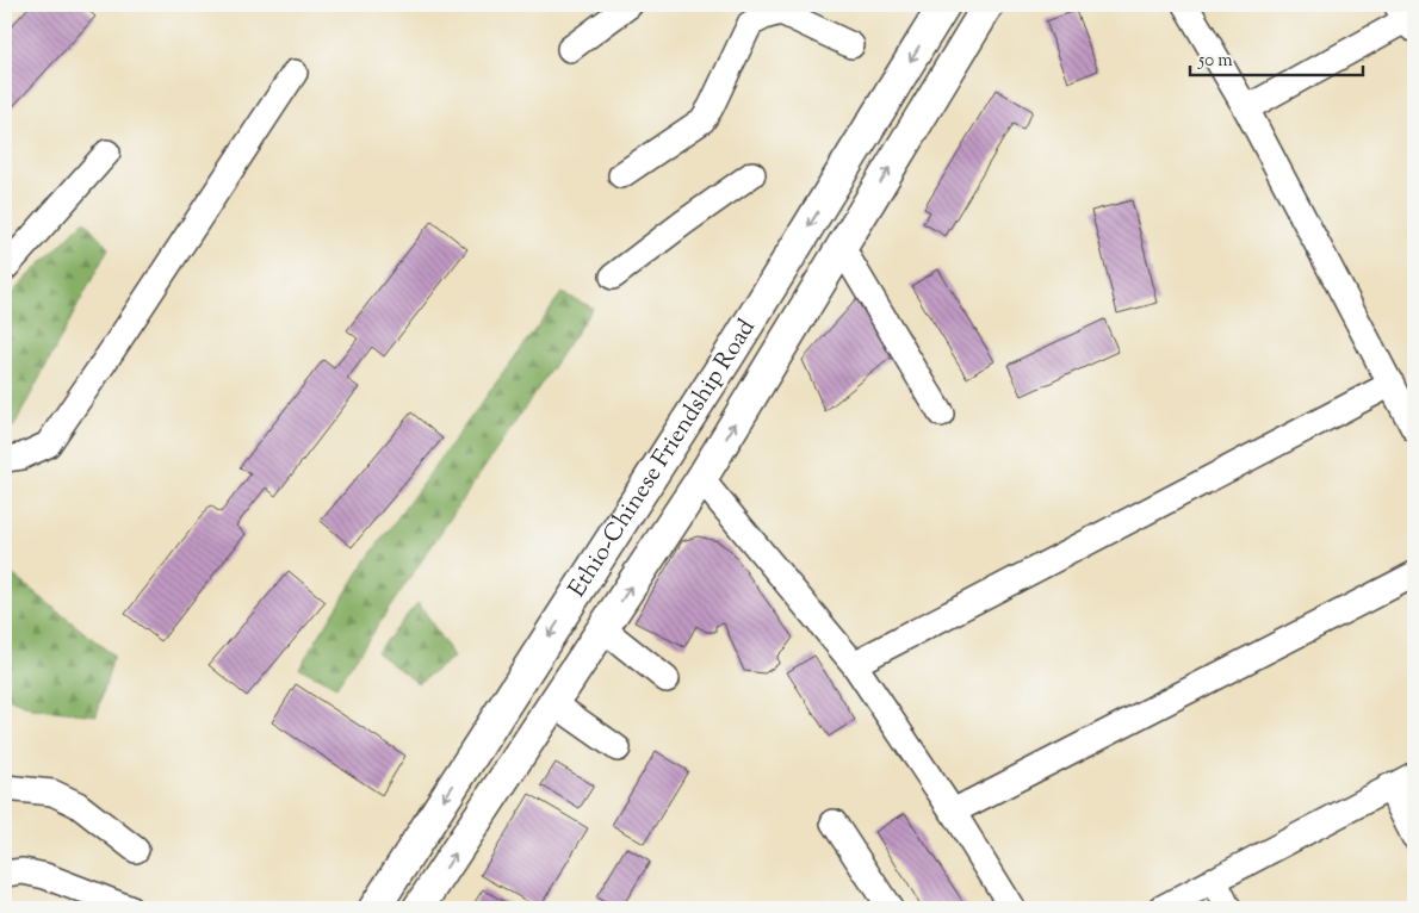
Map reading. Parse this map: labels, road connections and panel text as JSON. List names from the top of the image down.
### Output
{
  "streets": {
    "main road": ["Ethio-Chinese Friendship Road"]
  },
  "scale_bar": "50 m"
}
